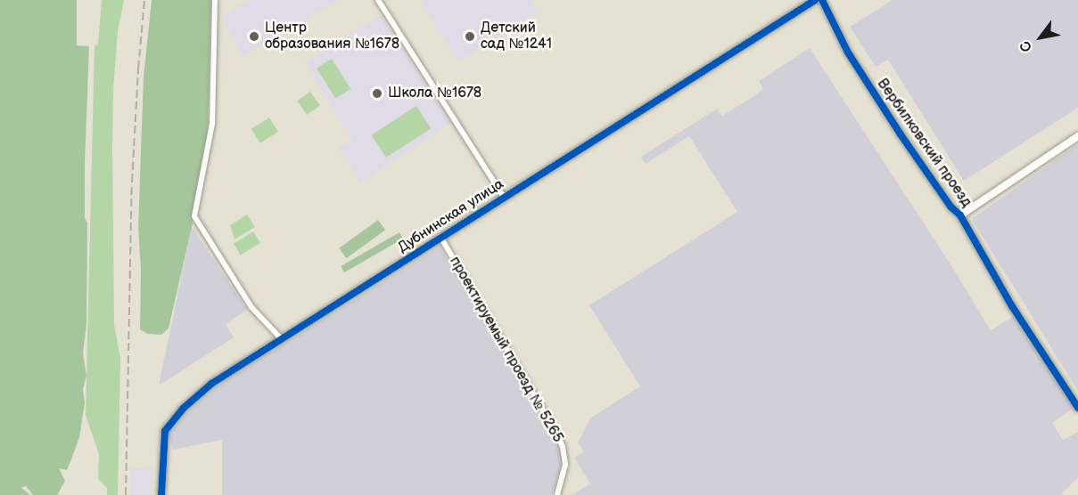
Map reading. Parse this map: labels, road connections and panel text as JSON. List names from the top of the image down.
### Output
{
  "streets": {
    "street": ["Вербилковский проезд", "Дубнинская улица", "проектируемый проезд № 5265"]
  },
  "crossings": [
    ["Дубнинская улица", "проектируемый проезд № 5265"]
  ],
  "places": ["Центр образования №1678", "Детский сад №1241", "Школа №1678"],
  "north": "bottom left"
}
